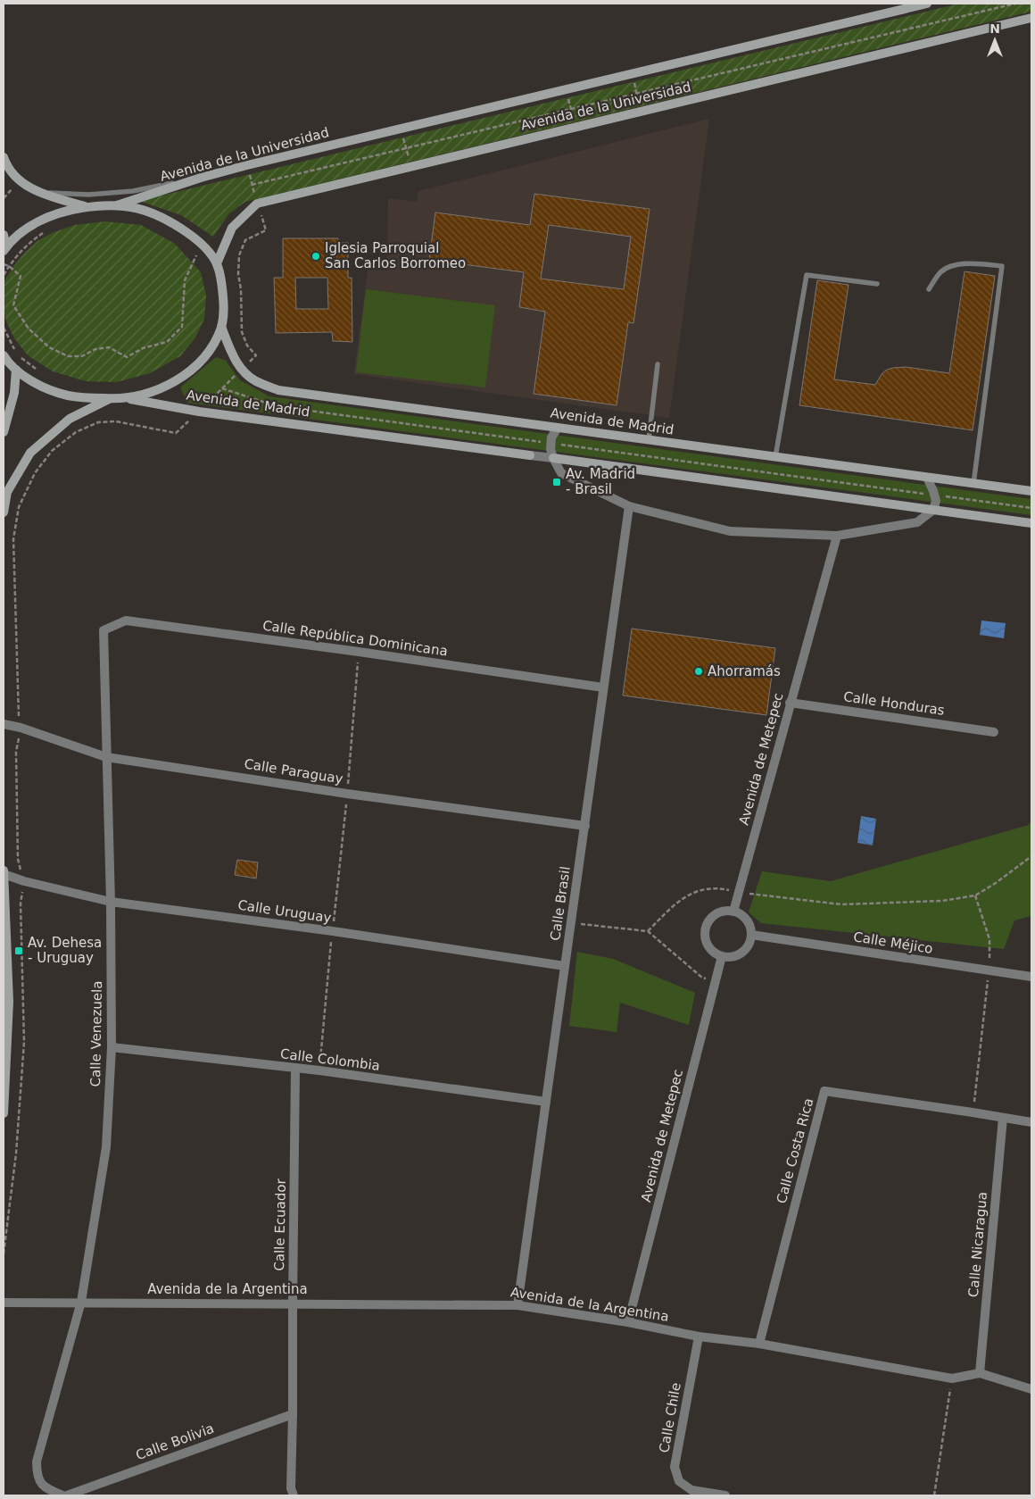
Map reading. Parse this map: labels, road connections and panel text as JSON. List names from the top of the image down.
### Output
{
  "streets": {
    "street": [
      "Avenida de la Universidad",
      "Avenida de Madrid",
      "Calle República Dominicana",
      "Calle Honduras",
      "Avenida de Metepec",
      "Calle Paraguay",
      "Calle Brasil",
      "Calle Uruguay",
      "Calle Méjico",
      "Calle Venezuela",
      "Calle Colombia",
      "Calle Costa Rica",
      "Calle Ecuador",
      "Calle Nicaragua",
      "Avenida de la Argentina",
      "Calle Chile",
      "Calle Bolivia"
    ]
  },
  "crossings": [
    ["Calle República Dominicana", "Calle Brasil"],
    ["Calle República Dominicana", "Calle Venezuela"],
    ["Calle Honduras", "Avenida de Metepec"],
    ["Avenida de Metepec", "Calle Méjico"],
    ["Avenida de Metepec", "Avenida de la Argentina"],
    ["Calle Paraguay", "Calle Brasil"],
    ["Calle Paraguay", "Calle Venezuela"],
    ["Calle Brasil", "Calle Uruguay"],
    ["Calle Brasil", "Calle Colombia"],
    ["Calle Brasil", "Avenida de la Argentina"],
    ["Calle Uruguay", "Calle Venezuela"],
    ["Calle Venezuela", "Calle Colombia"],
    ["Calle Venezuela", "Avenida de la Argentina"],
    ["Calle Colombia", "Calle Ecuador"],
    ["Calle Costa Rica", "Calle Nicaragua"],
    ["Calle Costa Rica", "Avenida de la Argentina"],
    ["Calle Ecuador", "Avenida de la Argentina"],
    ["Calle Ecuador", "Calle Bolivia"],
    ["Calle Nicaragua", "Avenida de la Argentina"],
    ["Avenida de la Argentina", "Calle Chile"]
  ],
  "places": {
    "other": ["Iglesia Parroquial San Carlos Borromeo", "Ahorramás"],
    "transit": ["Av. Madrid - Brasil", "Av. Dehesa - Uruguay"]
  },
  "north": "top"
}
